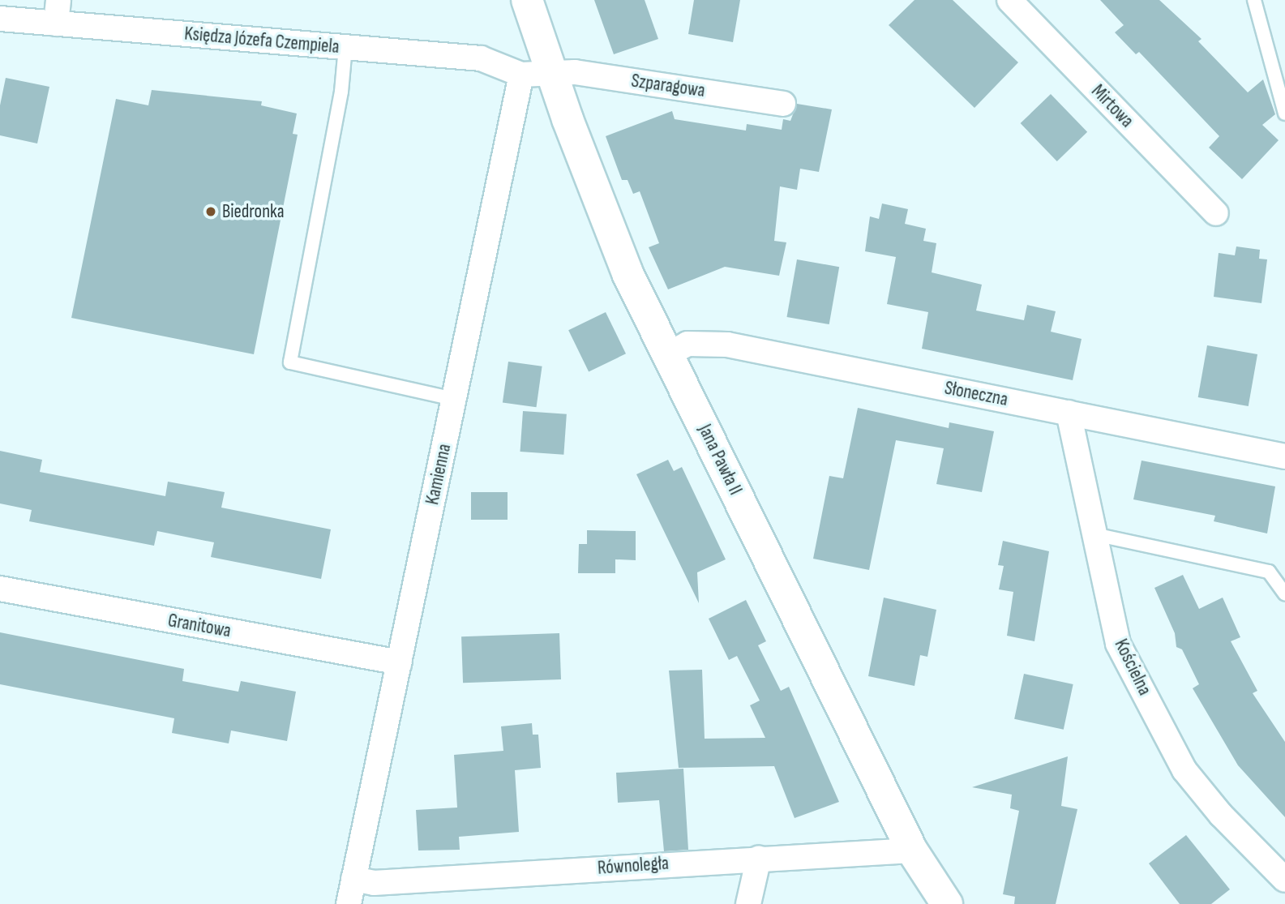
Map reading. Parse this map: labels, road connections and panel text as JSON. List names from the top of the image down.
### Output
{
  "streets": {
    "street": [
      "Księdza Józefa Czempiela",
      "Szparagowa",
      "Mirtowa",
      "Słoneczna",
      "Jana Pawła II",
      "Kamienna",
      "Granitowa",
      "Kościelna",
      "Równoległa"
    ]
  },
  "crossings": [
    ["Księdza Józefa Czempiela", "Kamienna"],
    ["Szparagowa", "Jana Pawła II"],
    ["Słoneczna", "Jana Pawła II"],
    ["Słoneczna", "Kościelna"],
    ["Jana Pawła II", "Równoległa"],
    ["Kamienna", "Granitowa"],
    ["Kamienna", "Równoległa"]
  ],
  "places": ["Biedronka"]
}
